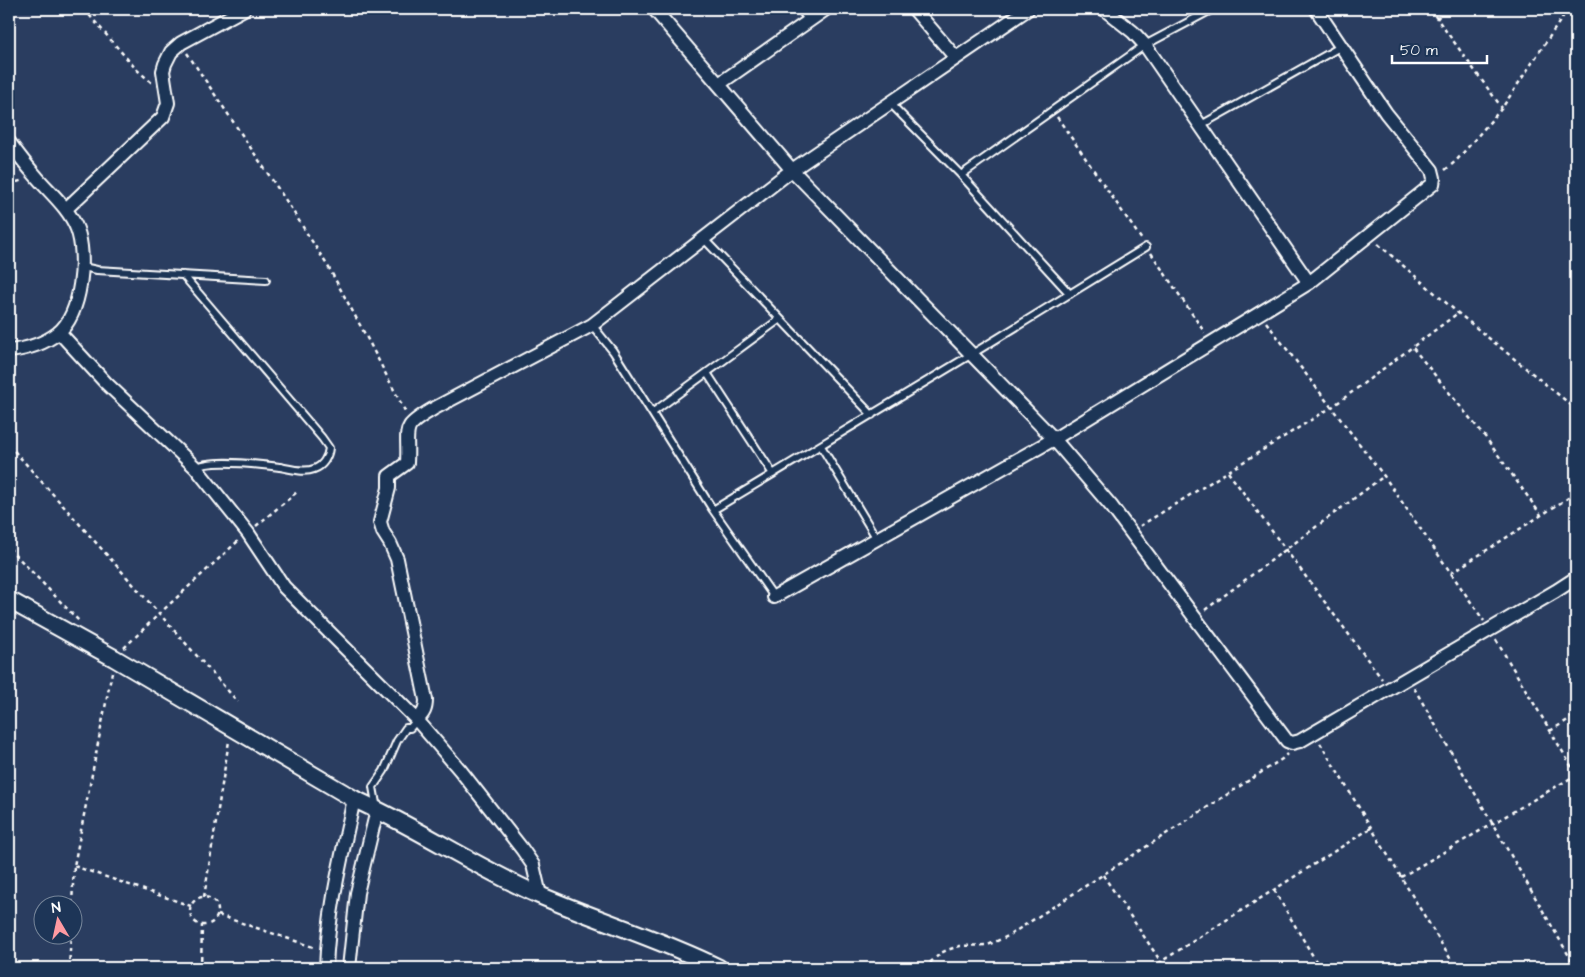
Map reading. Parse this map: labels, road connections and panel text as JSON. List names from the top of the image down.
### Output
{
  "scale_bar": "50 m",
  "north": "top"
}
